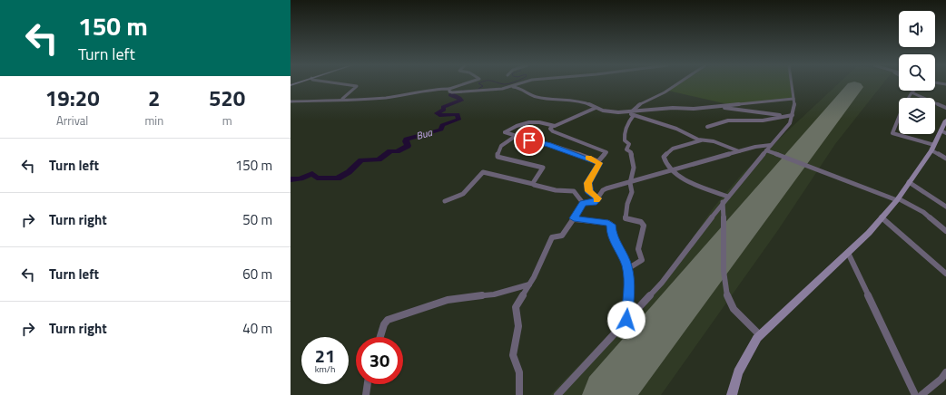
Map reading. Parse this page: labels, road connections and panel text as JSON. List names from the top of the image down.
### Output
{
  "water": ["Bua"],
  "page": {
    "turn": ["150 m", "Turn left"],
    "eta": [
      "19:20",
      "Arrival",
      "2",
      "min",
      "520",
      "m"
    ],
    "list": [
      {
        "name": "Turn left",
        "value": "150 m"
      },
      {
        "name": "Turn right",
        "value": "50 m"
      },
      {
        "name": "Turn left",
        "value": "60 m"
      },
      {
        "name": "Turn right",
        "value": "40 m"
      }
    ],
    "speed": "21 km/h",
    "limit": "30"
  }
}
